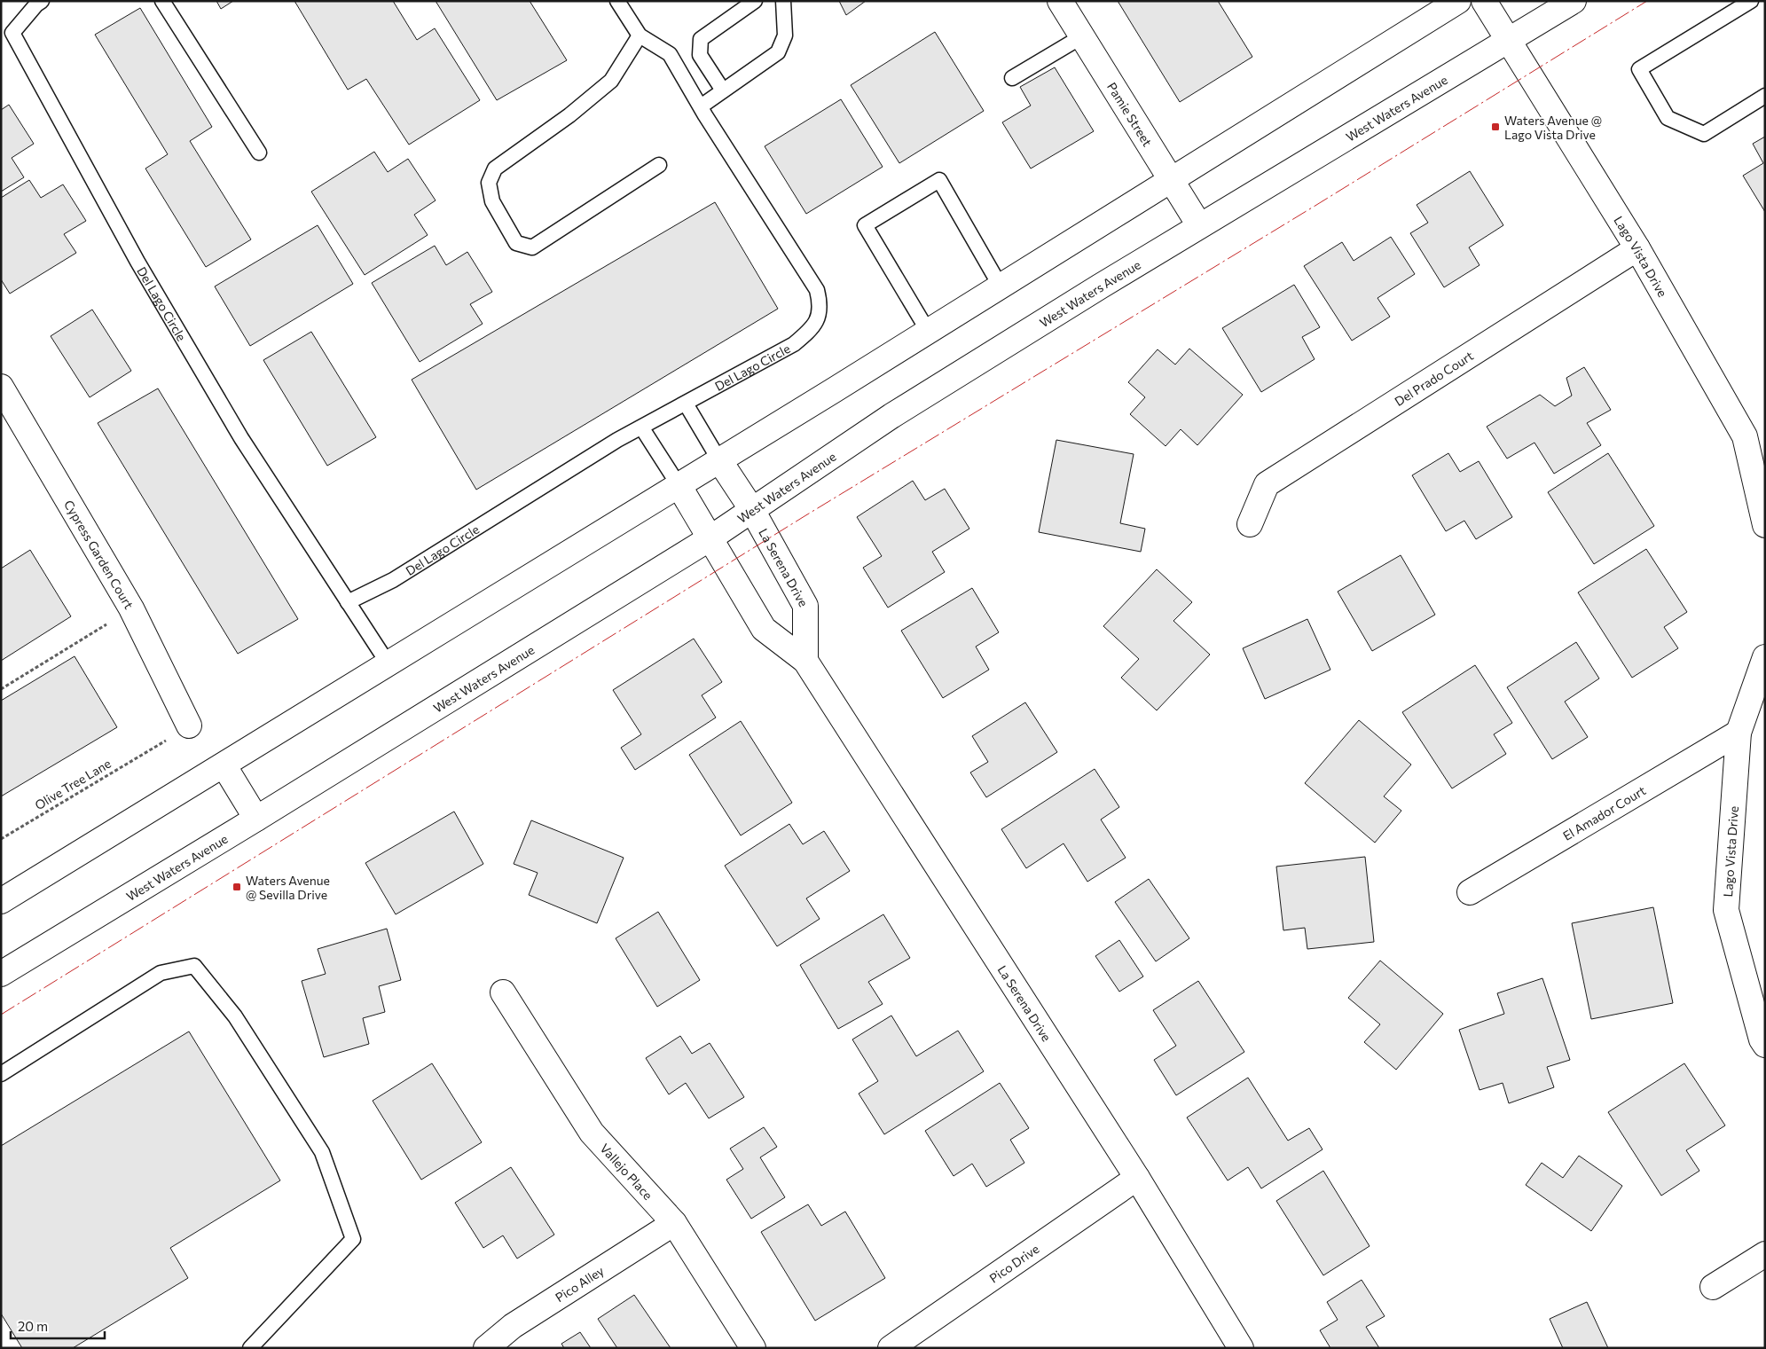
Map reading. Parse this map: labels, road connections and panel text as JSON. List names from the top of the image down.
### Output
{
  "streets": {
    "street": [
      "West Waters Avenue",
      "Pamie Street",
      "Lago Vista Drive",
      "Del Prado Court",
      "Cypress Garden Court",
      "La Serena Drive",
      "El Amador Court",
      "Vallejo Place",
      "Pico Drive",
      "Pico Alley"
    ],
    "lane": ["Del Lago Circle"],
    "path": ["Olive Tree Lane"]
  },
  "crossings": [
    ["West Waters Avenue", "Pamie Street"],
    ["West Waters Avenue", "Lago Vista Drive"],
    ["West Waters Avenue", "La Serena Drive"],
    ["Lago Vista Drive", "Del Prado Court"],
    ["Lago Vista Drive", "El Amador Court"],
    ["La Serena Drive", "Pico Drive"],
    ["Vallejo Place", "Pico Alley"]
  ],
  "places": {
    "transit": ["Waters Avenue @ Lago Vista Drive", "Waters Avenue @ Sevilla Drive"]
  },
  "scale_bar": "20 m"
}
